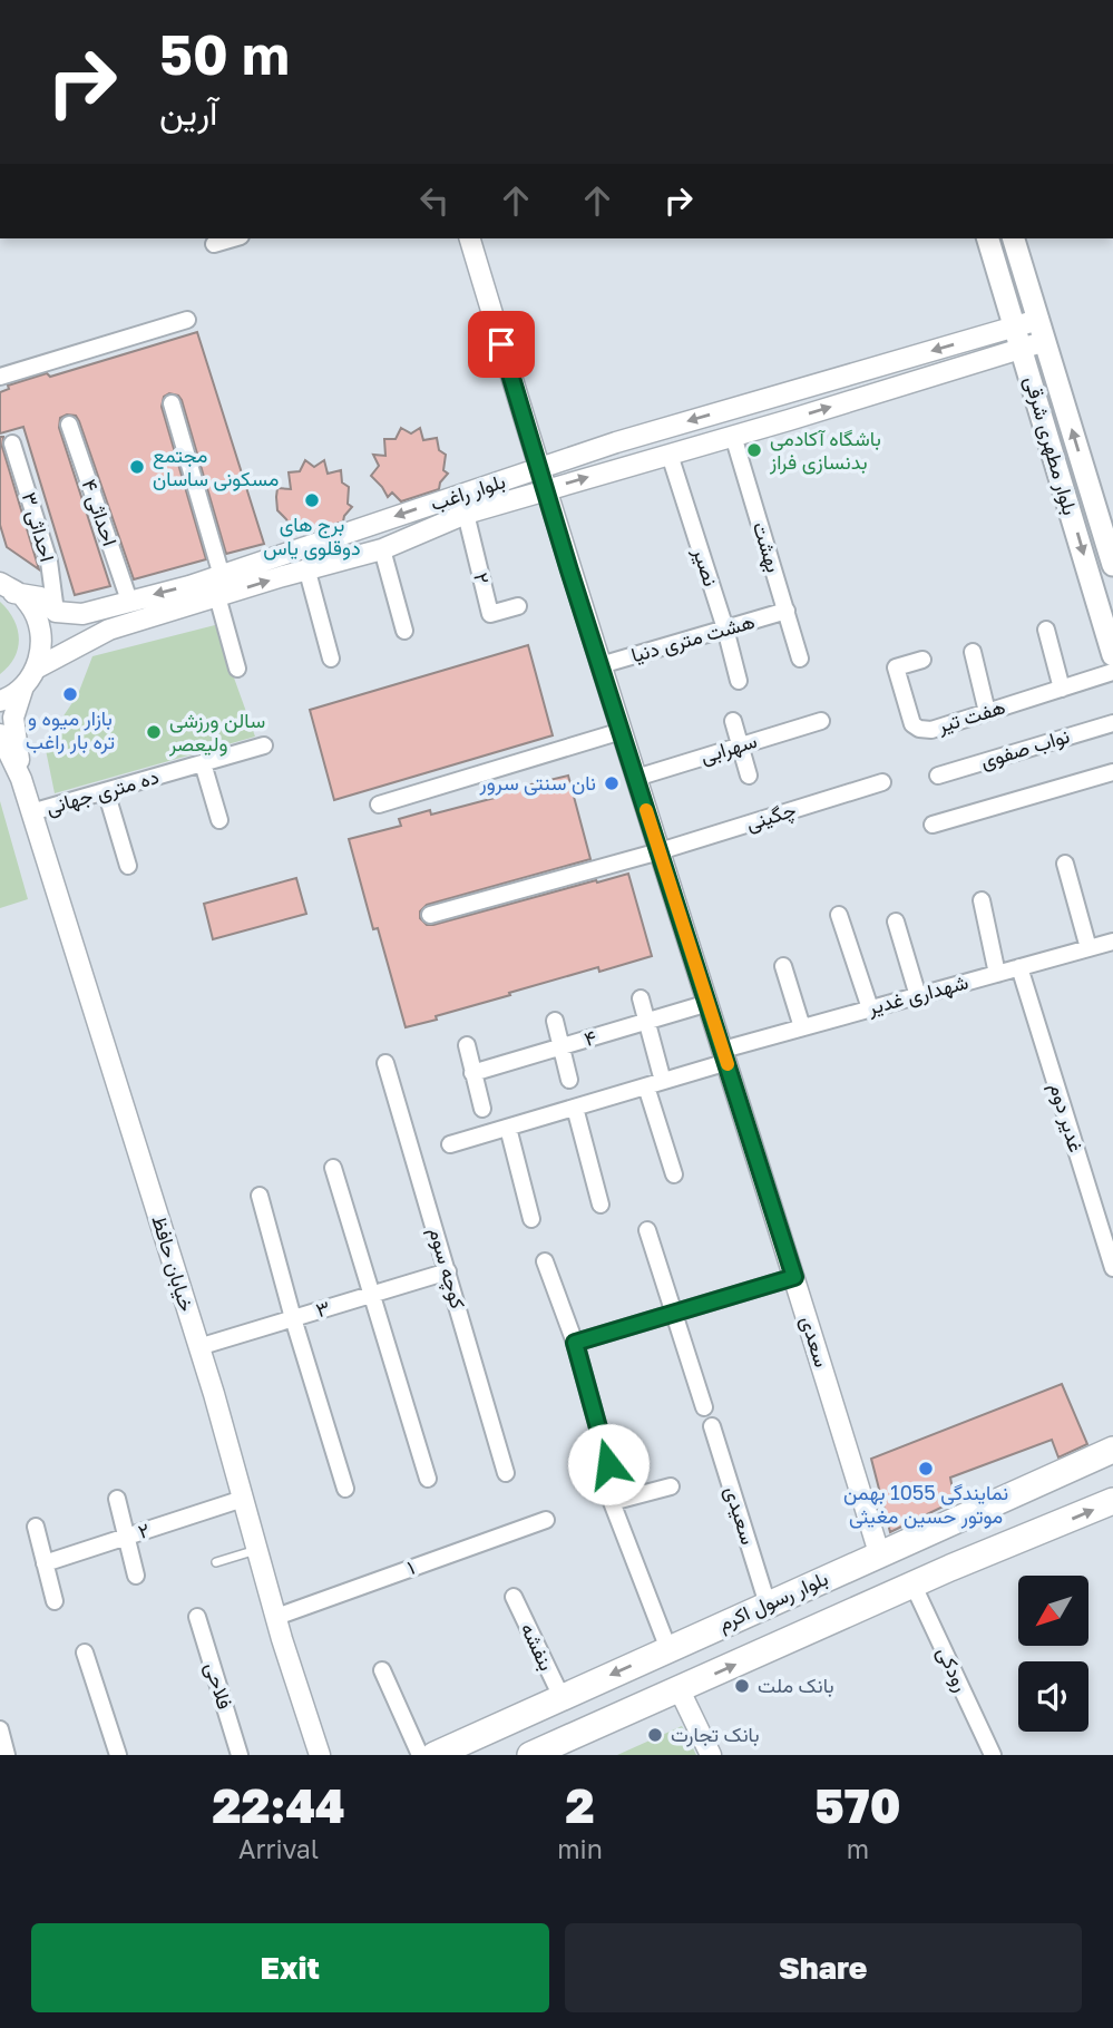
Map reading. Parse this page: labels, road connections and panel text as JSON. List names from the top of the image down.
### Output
{
  "streets": {
    "main road": ["بلوار مطهری شرقی", "بلوار رسول اکرم"],
    "street": [
      "بلوار راغب",
      "احداثی ۴",
      "احداثی ۳",
      "بهشت",
      "نصیر",
      "۲",
      "هشت متری دنیا",
      "هفت تیر",
      "سهرابی",
      "نواب صفوی",
      "ده متری جهانی",
      "چگینی",
      "شهداری غدیر",
      "۴",
      "غدیر دوم",
      "خیابان حافظ",
      "کوچه سوم",
      "۳",
      "سعدی",
      "سعیدی",
      "۱",
      "بنفشه",
      "رودکی",
      "فلاحی"
    ]
  },
  "crossings": [
    ["بلوار مطهری شرقی", "بلوار راغب"],
    ["بلوار راغب", "احداثی ۴"],
    ["بلوار راغب", "احداثی ۳"],
    ["بلوار راغب", "بهشت"],
    ["بلوار راغب", "نصیر"],
    ["بلوار راغب", "۲"],
    ["بلوار راغب", "سعدی"],
    ["بهشت", "هشت متری دنیا"],
    ["نصیر", "هشت متری دنیا"],
    ["۲", "خیابان حافظ"],
    ["هشت متری دنیا", "سعدی"],
    ["سهرابی", "سعدی"],
    ["ده متری جهانی", "خیابان حافظ"],
    ["چگینی", "سعدی"],
    ["شهداری غدیر", "غدیر دوم"],
    ["شهداری غدیر", "سعدی"],
    ["۴", "سعدی"],
    ["خیابان حافظ", "۳"],
    ["خیابان حافظ", "۱"],
    ["کوچه سوم", "۳"],
    ["سعدی", "بلوار رسول اکرم"],
    ["سعیدی", "بلوار رسول اکرم"],
    ["بلوار رسول اکرم", "بنفشه"]
  ],
  "places": [
    "باشگاه آکادمی بدنسازی فراز",
    "مجتمع مسکونی ساسان",
    "برج های دوقلوی یاس",
    "بازار میوه و تره بار راغب",
    "سالن ورزشی ولیعصر",
    "نان سنتی سرور",
    "نمایندگی 1055 بهمن موتور حسین مغیثی",
    "بانک ملت",
    "بانک تجارت"
  ],
  "north": "bottom left",
  "page": {
    "turn": ["50 m", "آرین"],
    "eta": [
      "22:44",
      "Arrival",
      "2",
      "min",
      "570",
      "m"
    ],
    "buttons": ["Exit", "Share"]
  }
}
